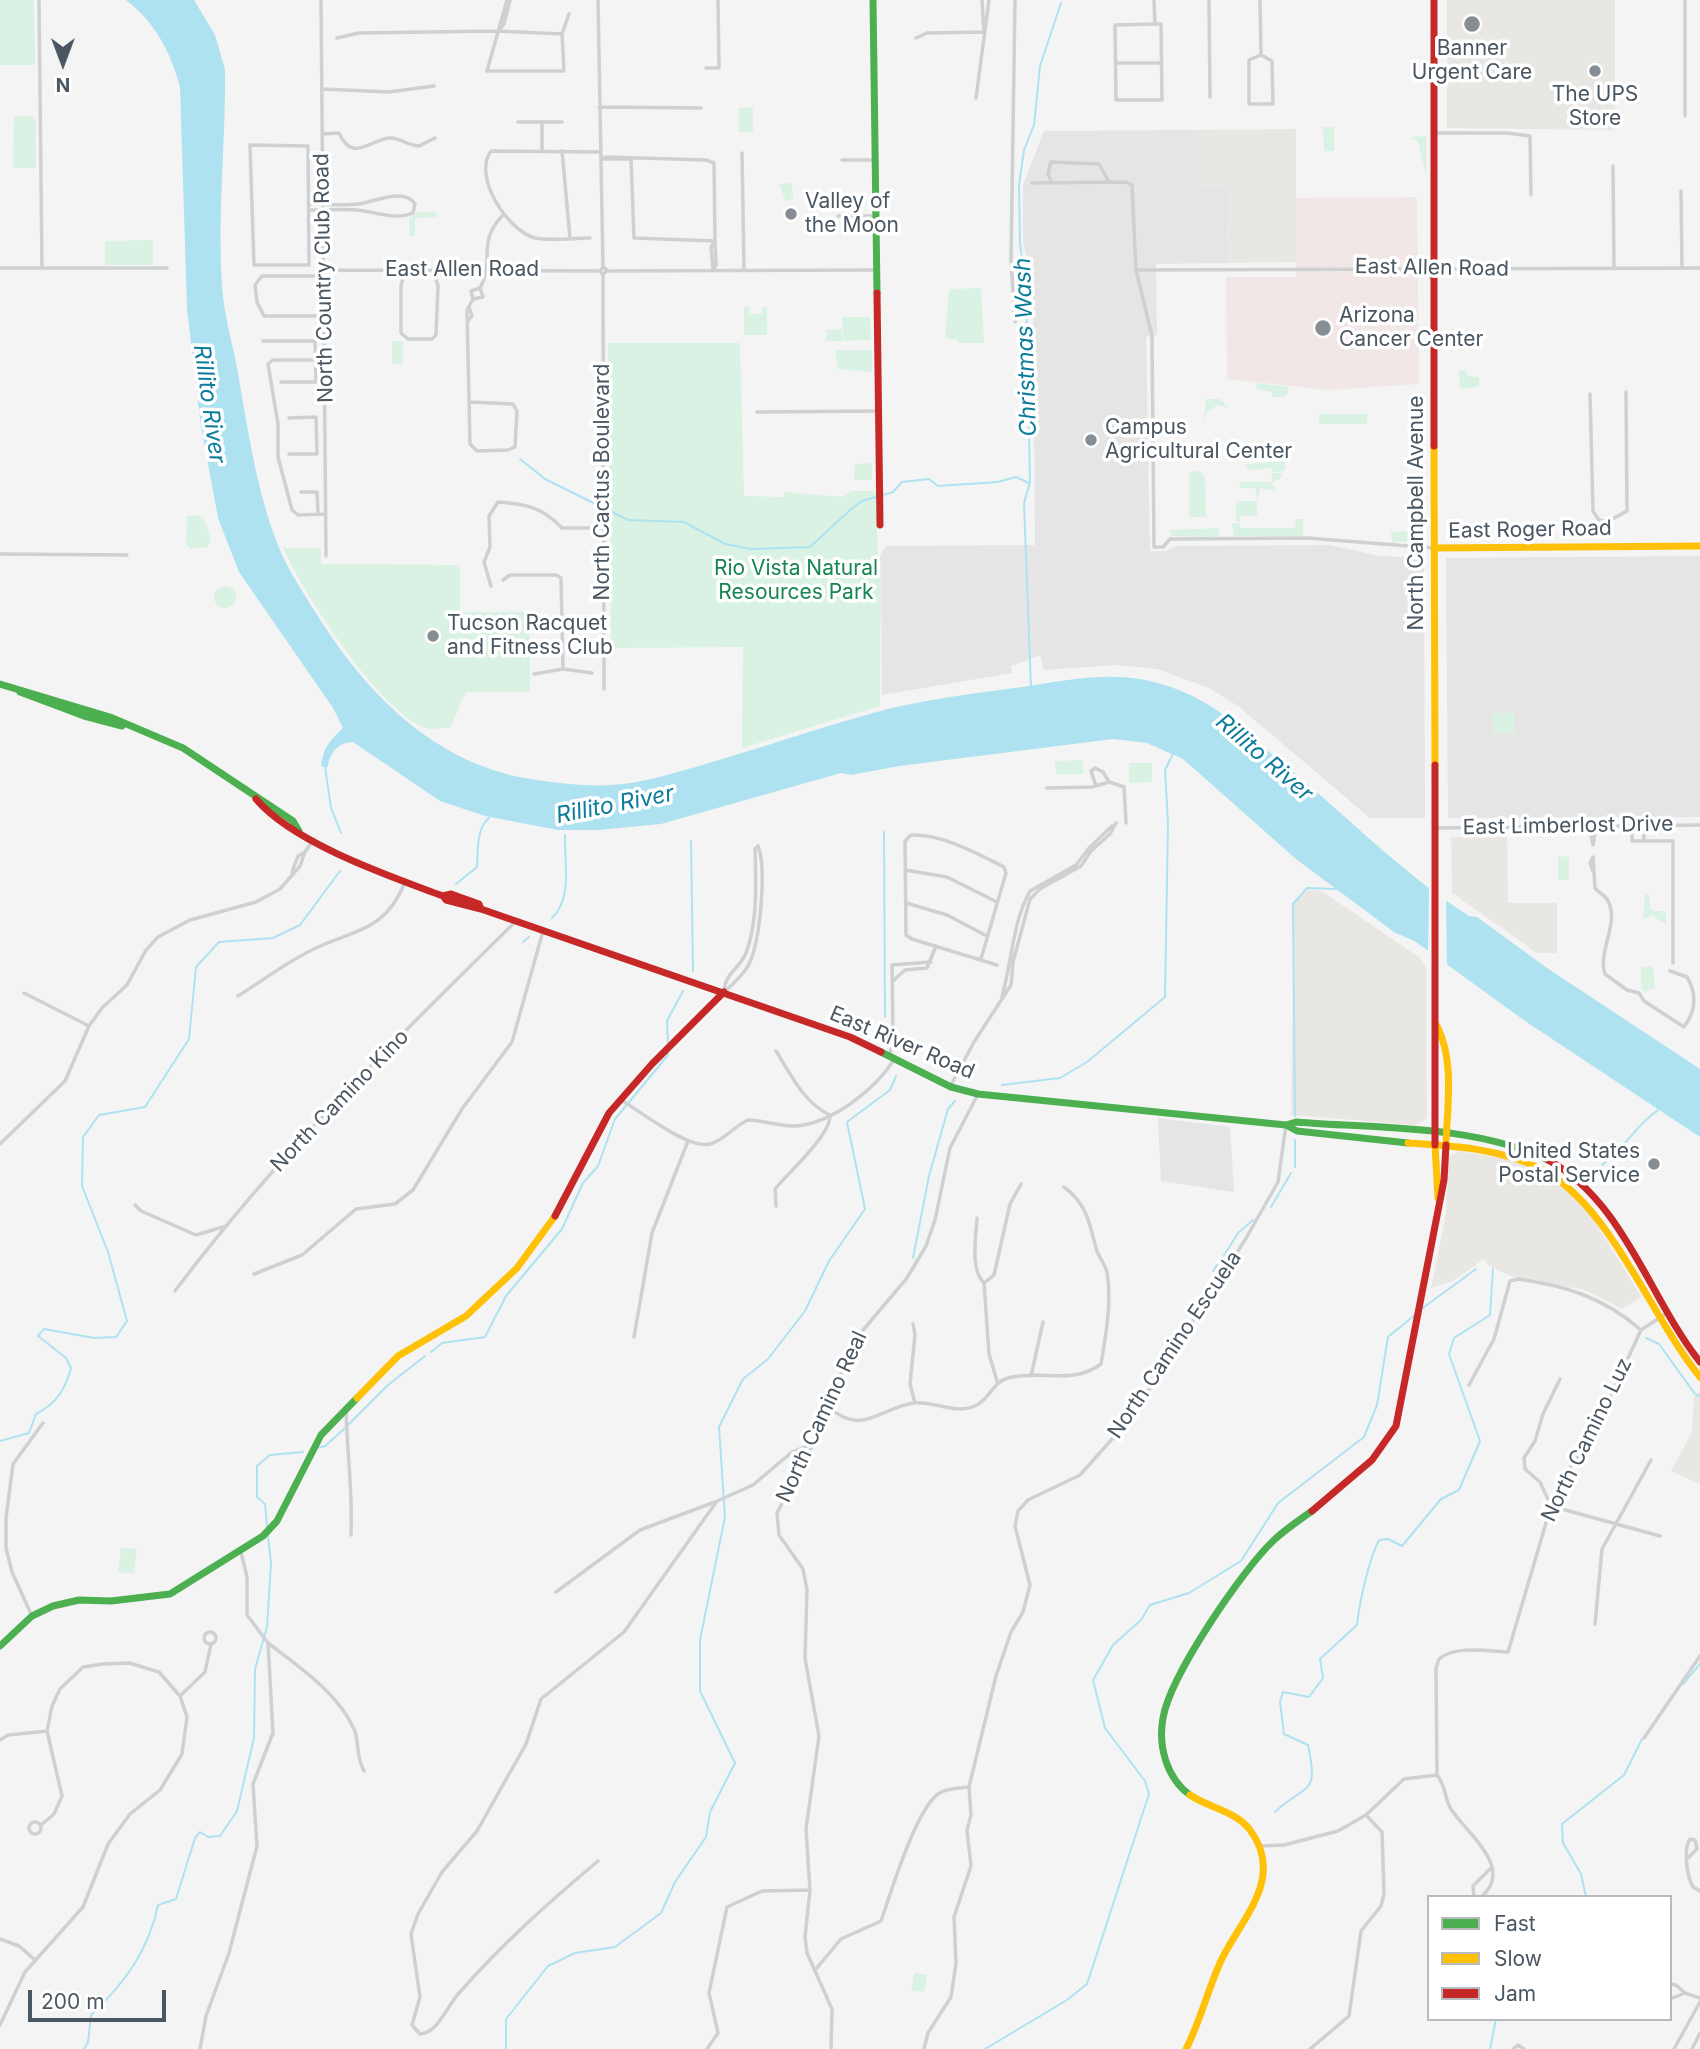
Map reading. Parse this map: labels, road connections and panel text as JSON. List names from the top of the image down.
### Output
{
  "streets": {
    "main road": ["North Campbell Avenue", "East Roger Road", "East River Road"],
    "street": [
      "East Allen Road",
      "North Country Club Road",
      "North Cactus Boulevard",
      "East Limberlost Drive",
      "North Camino Kino",
      "North Camino Escuela",
      "North Camino Real",
      "North Camino Luz"
    ]
  },
  "crossings": [
    ["East Allen Road", "North Country Club Road"],
    ["East Allen Road", "North Cactus Boulevard"],
    ["East Allen Road", "North Campbell Avenue"],
    ["East Allen Road", "East Roger Road"],
    ["North Campbell Avenue", "East Roger Road"],
    ["North Campbell Avenue", "East Limberlost Drive"],
    ["North Campbell Avenue", "East River Road"],
    ["East River Road", "North Camino Kino"],
    ["East River Road", "North Camino Escuela"],
    ["East River Road", "North Camino Real"]
  ],
  "water": ["Christmas Wash", "Rillito River"],
  "parks": ["Rio Vista Natural Resources Park"],
  "places": [
    "Banner Urgent Care",
    "The UPS Store",
    "Valley of the Moon",
    "Arizona Cancer Center",
    "Campus Agricultural Center",
    "Tucson Racquet and Fitness Club",
    "United States Postal Service"
  ],
  "legend": ["Fast", "Slow", "Jam"],
  "scale_bar": "200 m",
  "north": "bottom"
}
